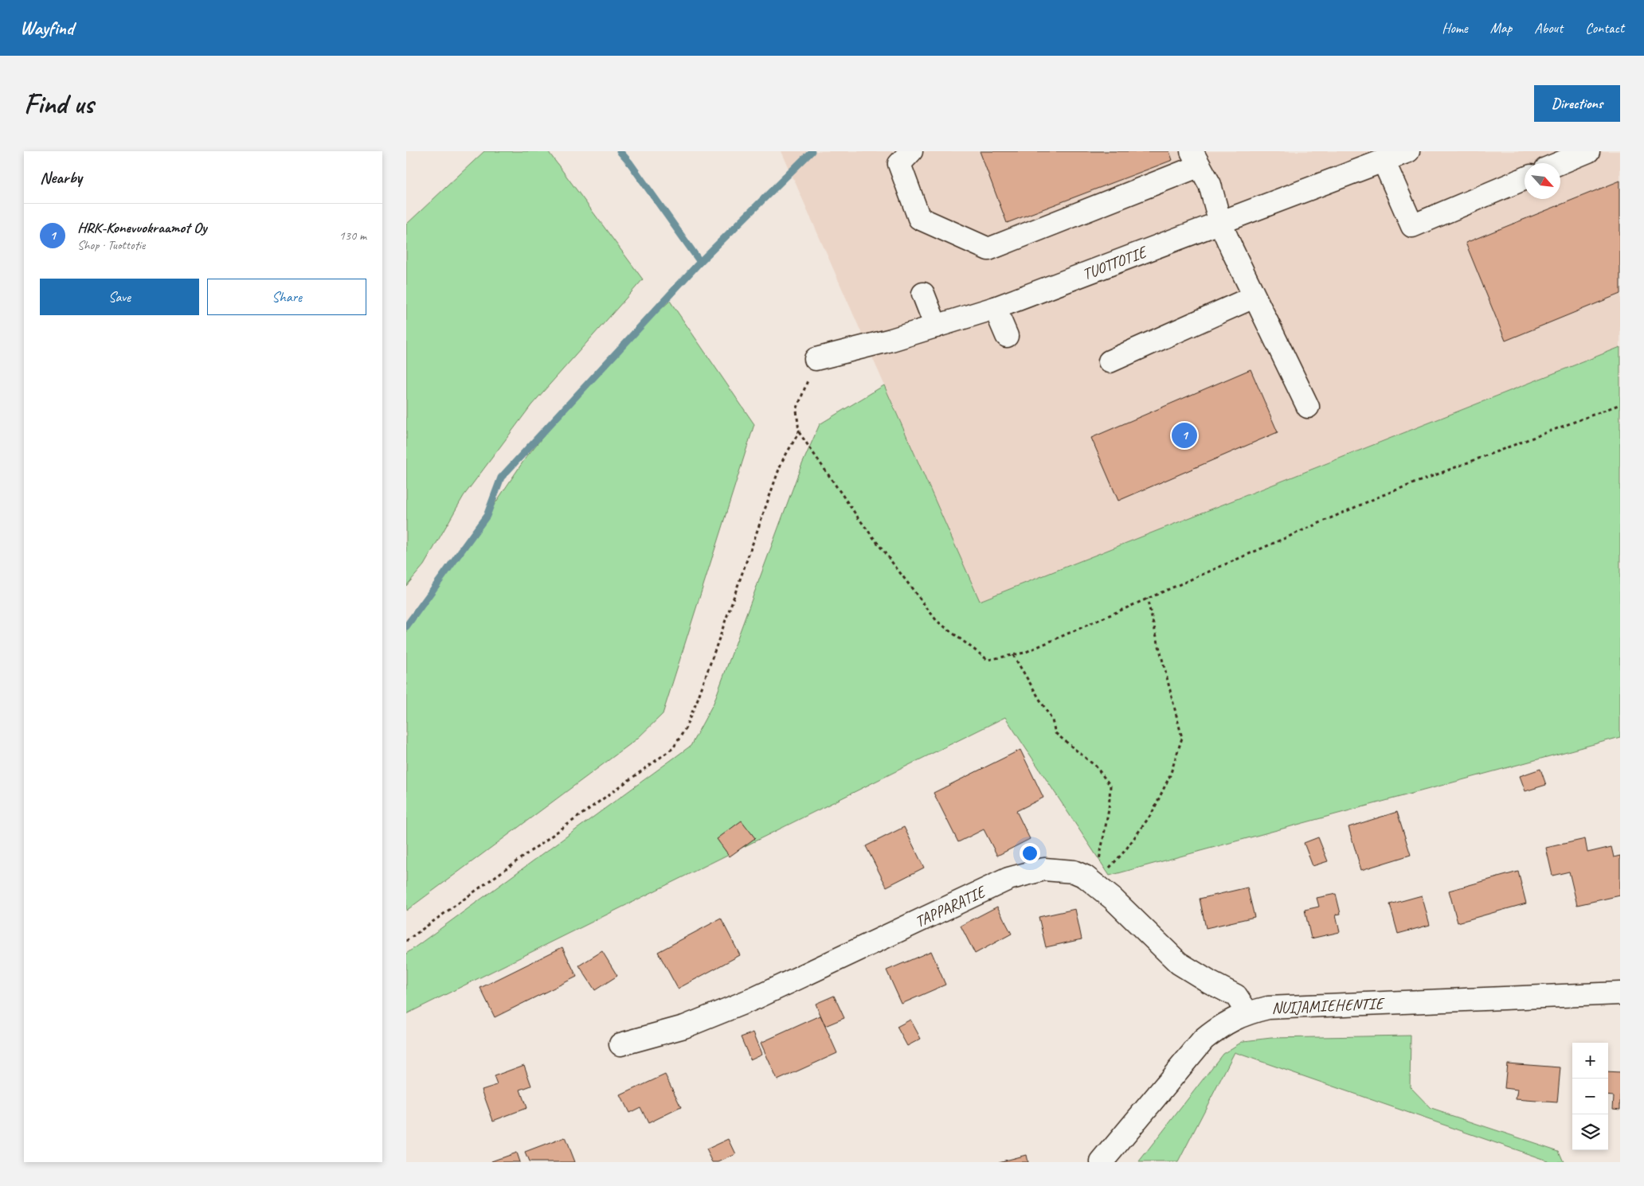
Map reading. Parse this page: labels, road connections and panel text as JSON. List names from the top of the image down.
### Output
{
  "streets": {
    "street": ["TUOTTOTIE", "TAPPARATIE", "NUIJAMIEHENTIE"]
  },
  "crossings": [
    ["TAPPARATIE", "NUIJAMIEHENTIE"]
  ],
  "north": "bottom right",
  "page": {
    "header": "Wayfind",
    "nav": [
      "Home",
      "Map",
      "About",
      "Contact"
    ],
    "buttons": [
      "Directions",
      ["Save", "Share"]
    ],
    "title": "Find us",
    "heading": "Nearby",
    "list": [
      {
        "mark": "1",
        "name": "HRK-Konevuokraamot Oy",
        "note": "Shop · Tuottotie",
        "value": "130 m"
      }
    ],
    "pins": "1",
    "map_buttons": ["+", "−"]
  }
}
